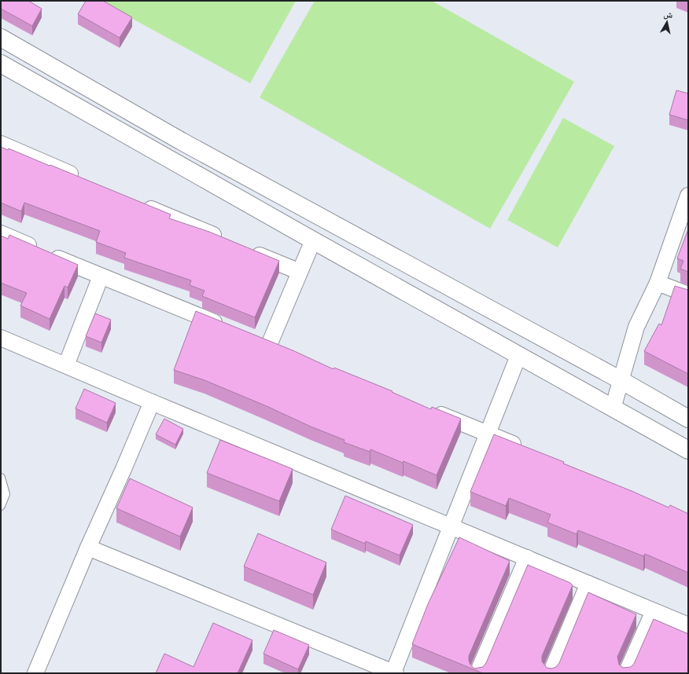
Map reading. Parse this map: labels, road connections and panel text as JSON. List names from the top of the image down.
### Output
{
  "north": "top"
}
